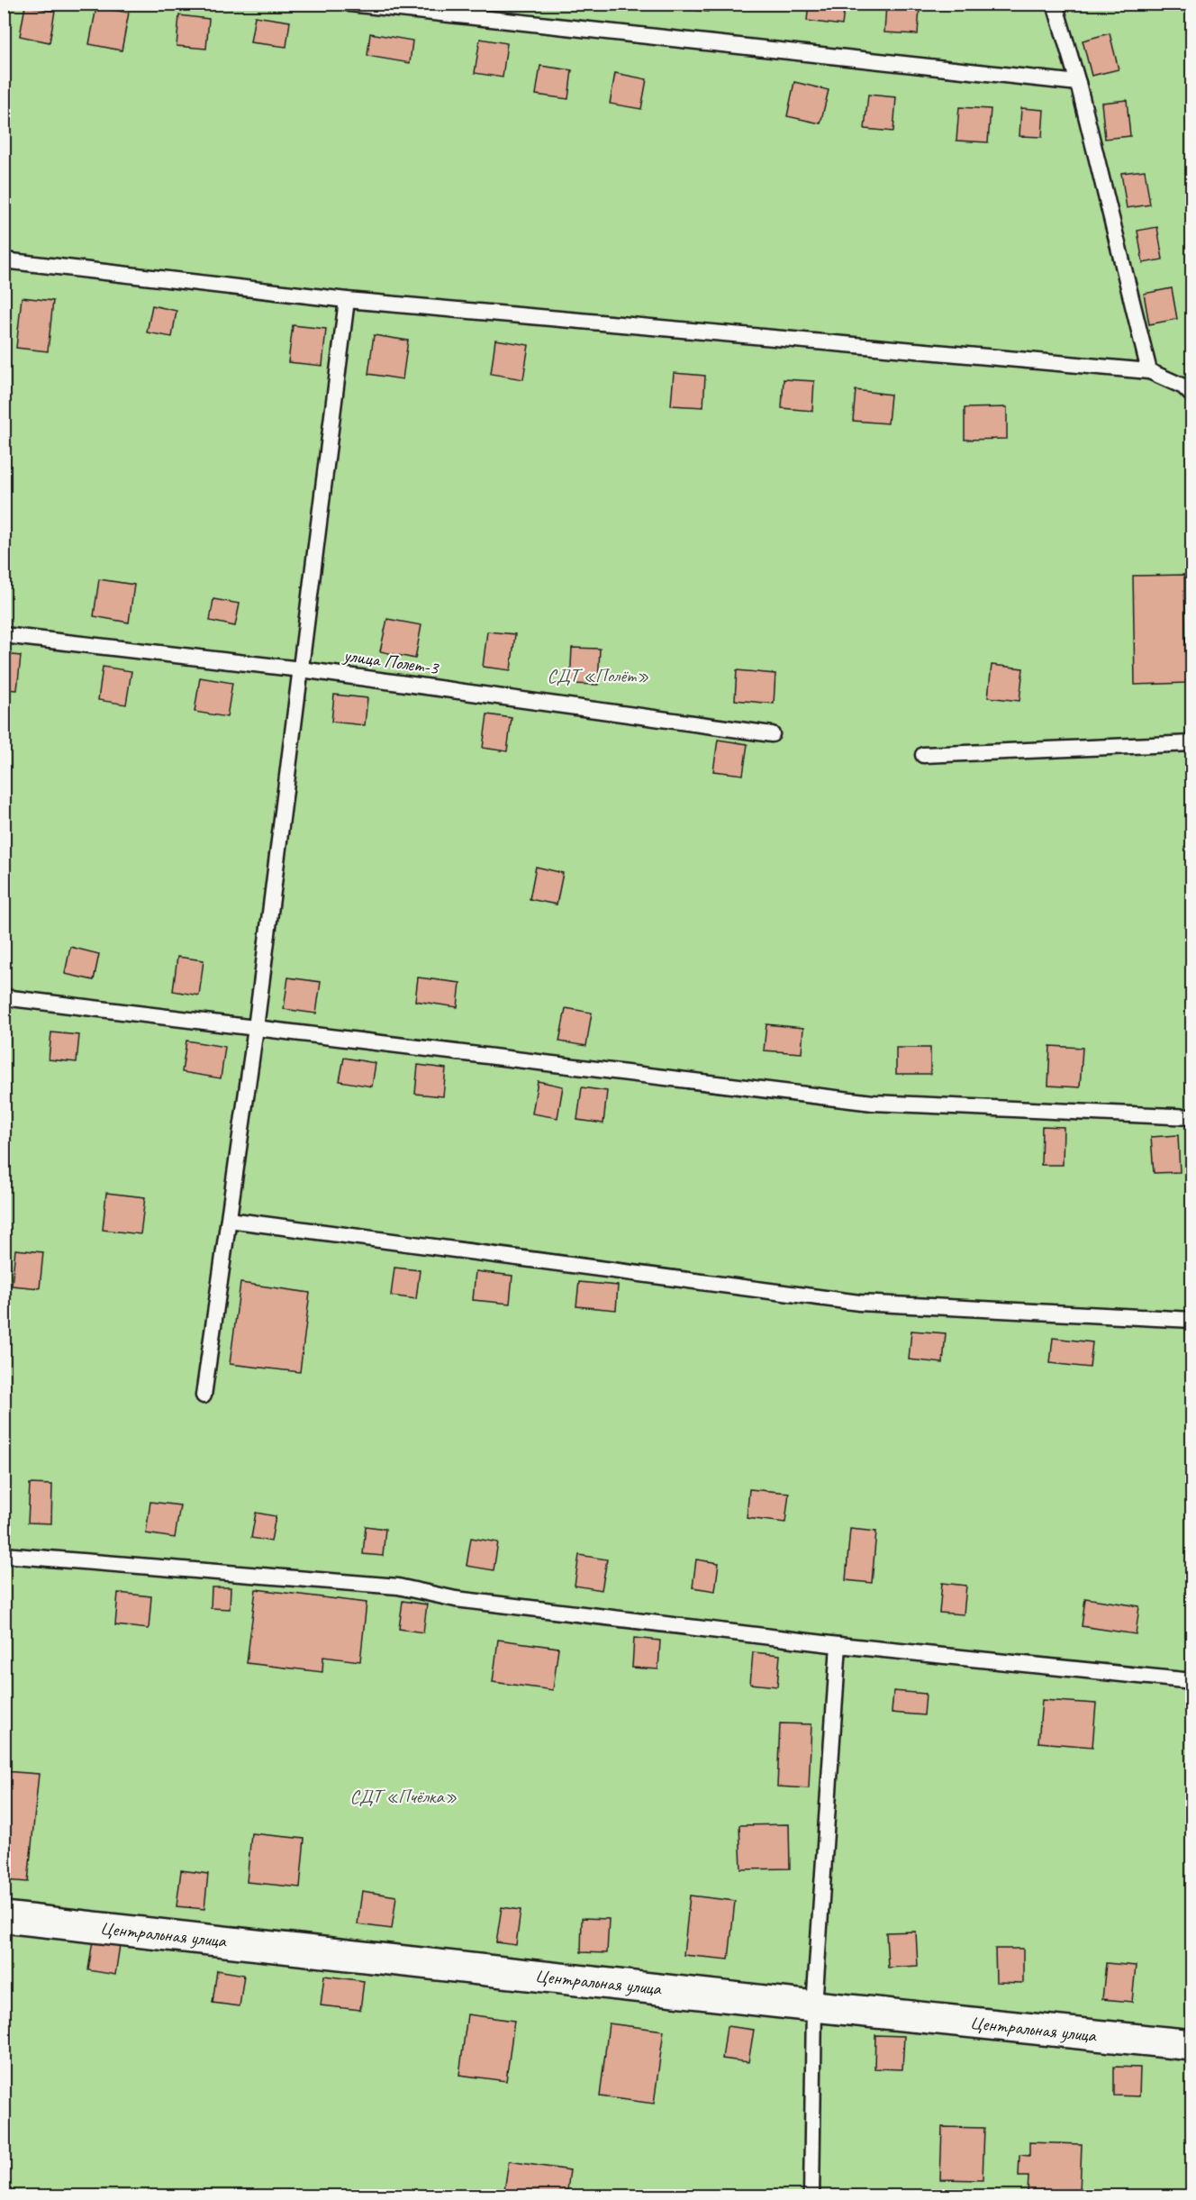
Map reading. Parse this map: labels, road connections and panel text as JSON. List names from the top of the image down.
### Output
{
  "streets": {
    "street": ["Центральная улица"],
    "lane": ["улица Полет-3"]
  },
  "parks": ["СДТ «Полёт»", "СДТ «Пчёлка»"]
}
